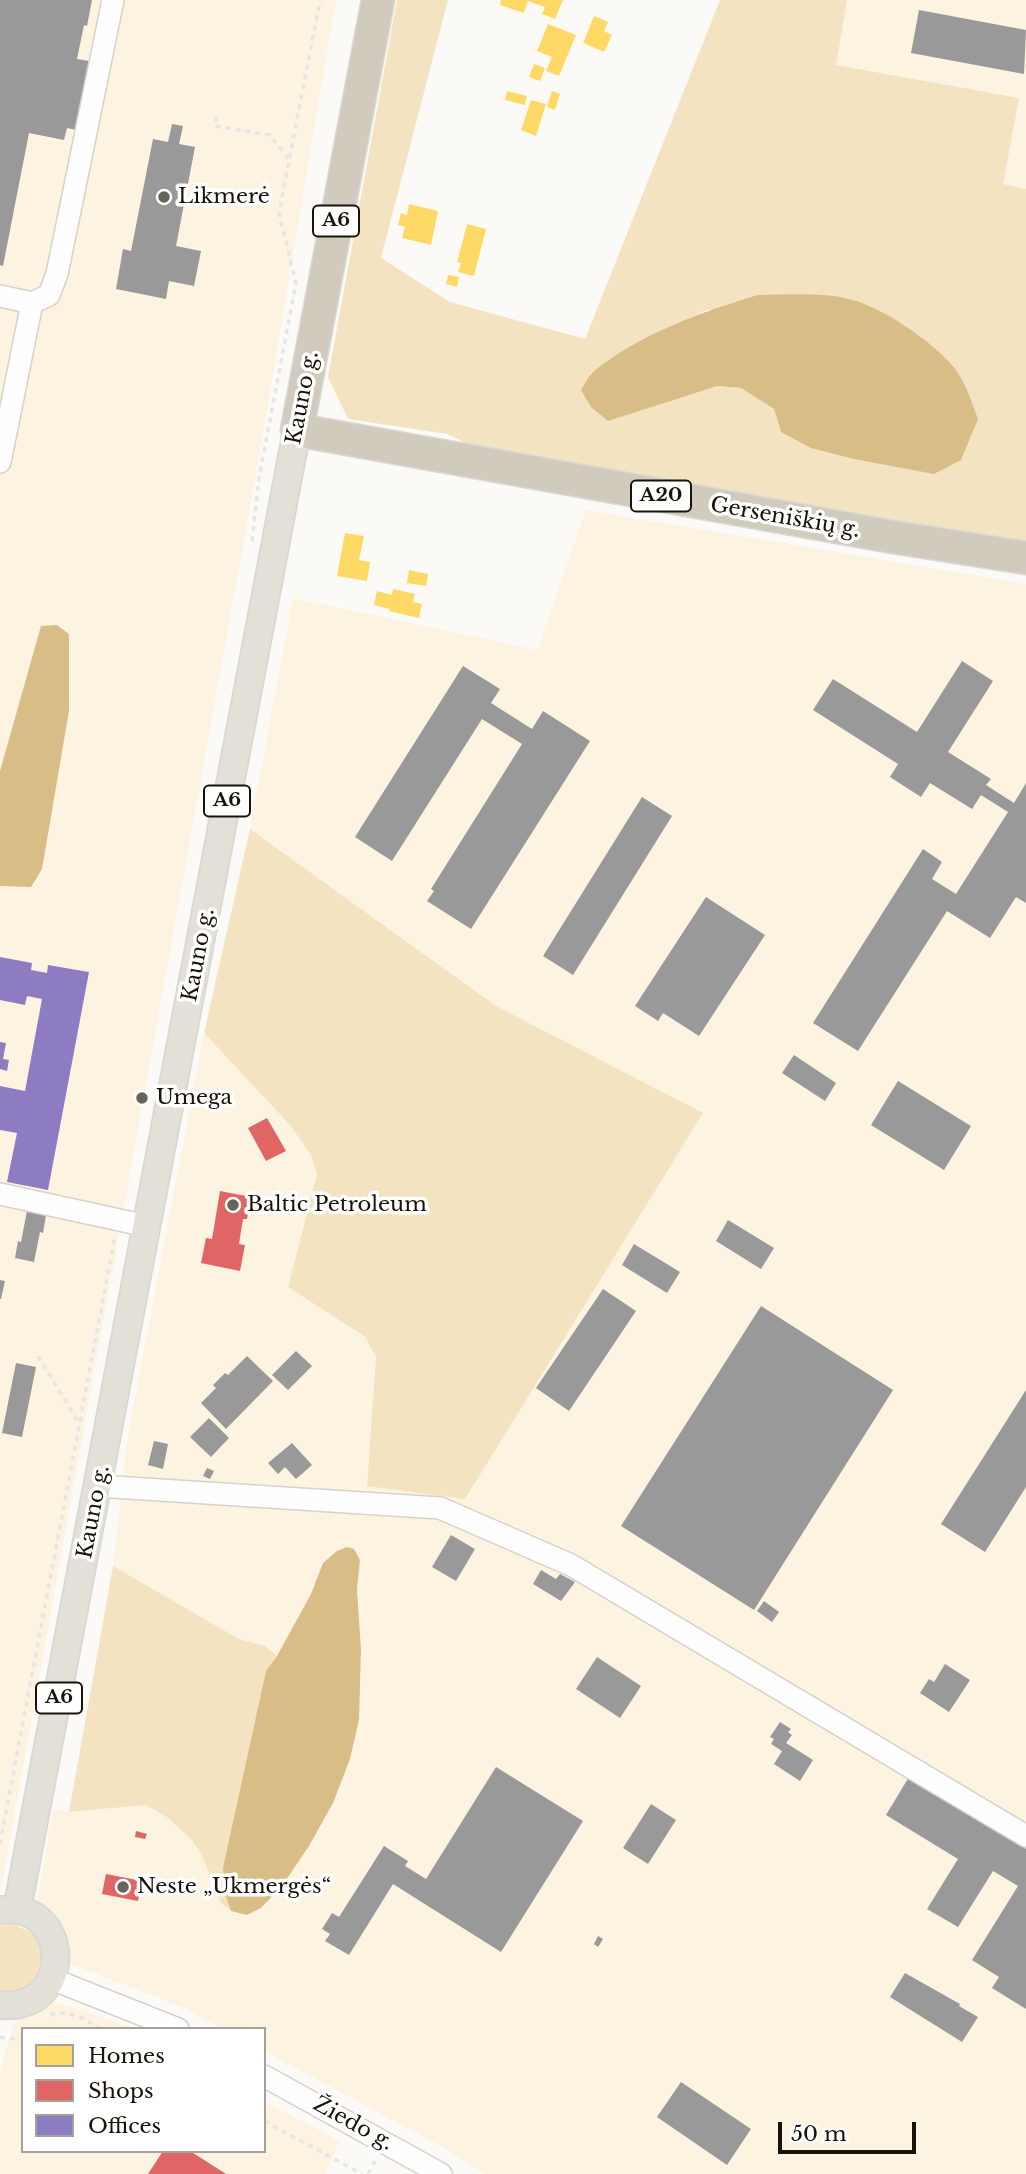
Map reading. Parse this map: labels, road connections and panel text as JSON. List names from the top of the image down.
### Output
{
  "streets": {
    "highway": [
      "A6",
      "Kauno g.",
      "A20",
      "Gerseniškių g."
    ],
    "street": ["Žiedo g."]
  },
  "crossings": [
    ["Kauno g.", "Gerseniškių g."]
  ],
  "places": [
    "Likmerė",
    "Umega",
    "Baltic Petroleum",
    "Neste „Ukmergės“"
  ],
  "legend": ["Homes", "Shops", "Offices"],
  "scale_bar": "50 m"
}
